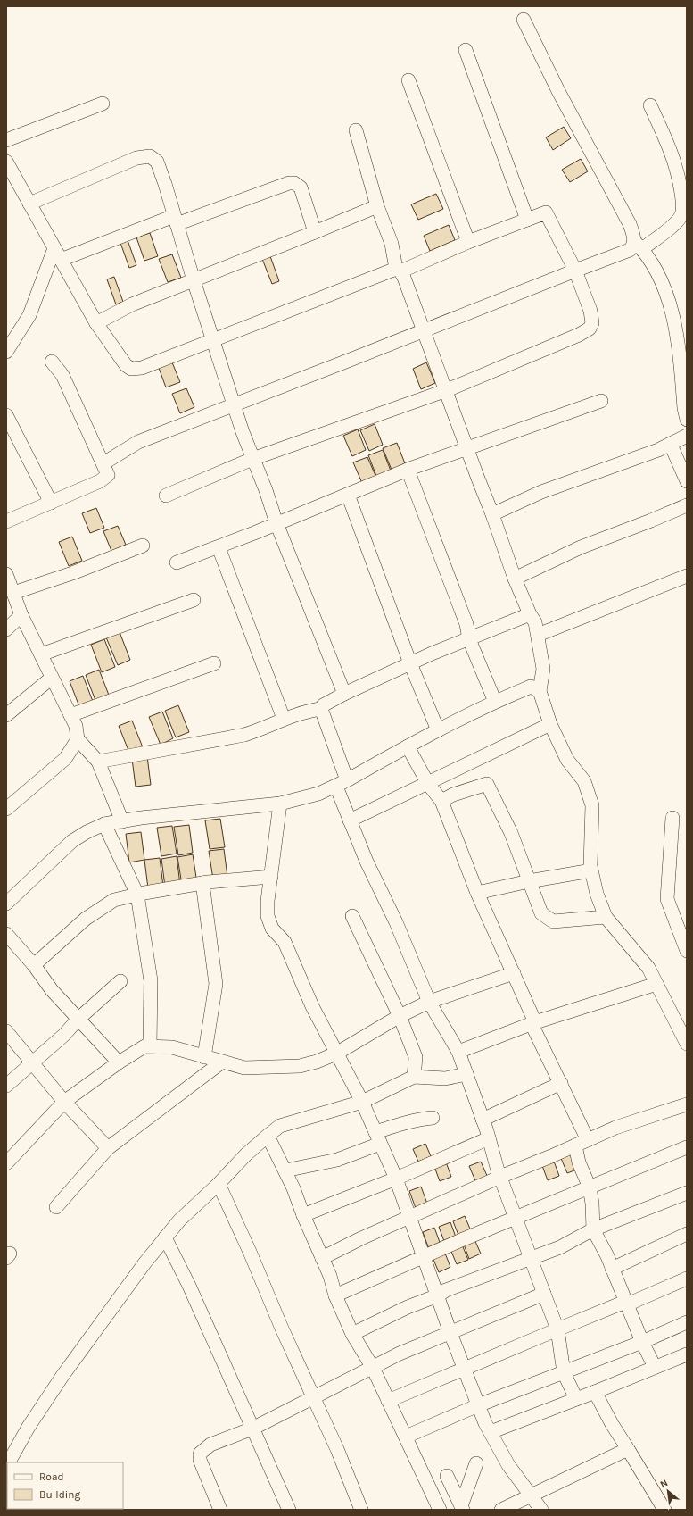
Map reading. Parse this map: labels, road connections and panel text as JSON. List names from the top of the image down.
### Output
{
  "legend": ["Road", "Building"],
  "north": "top left"
}
